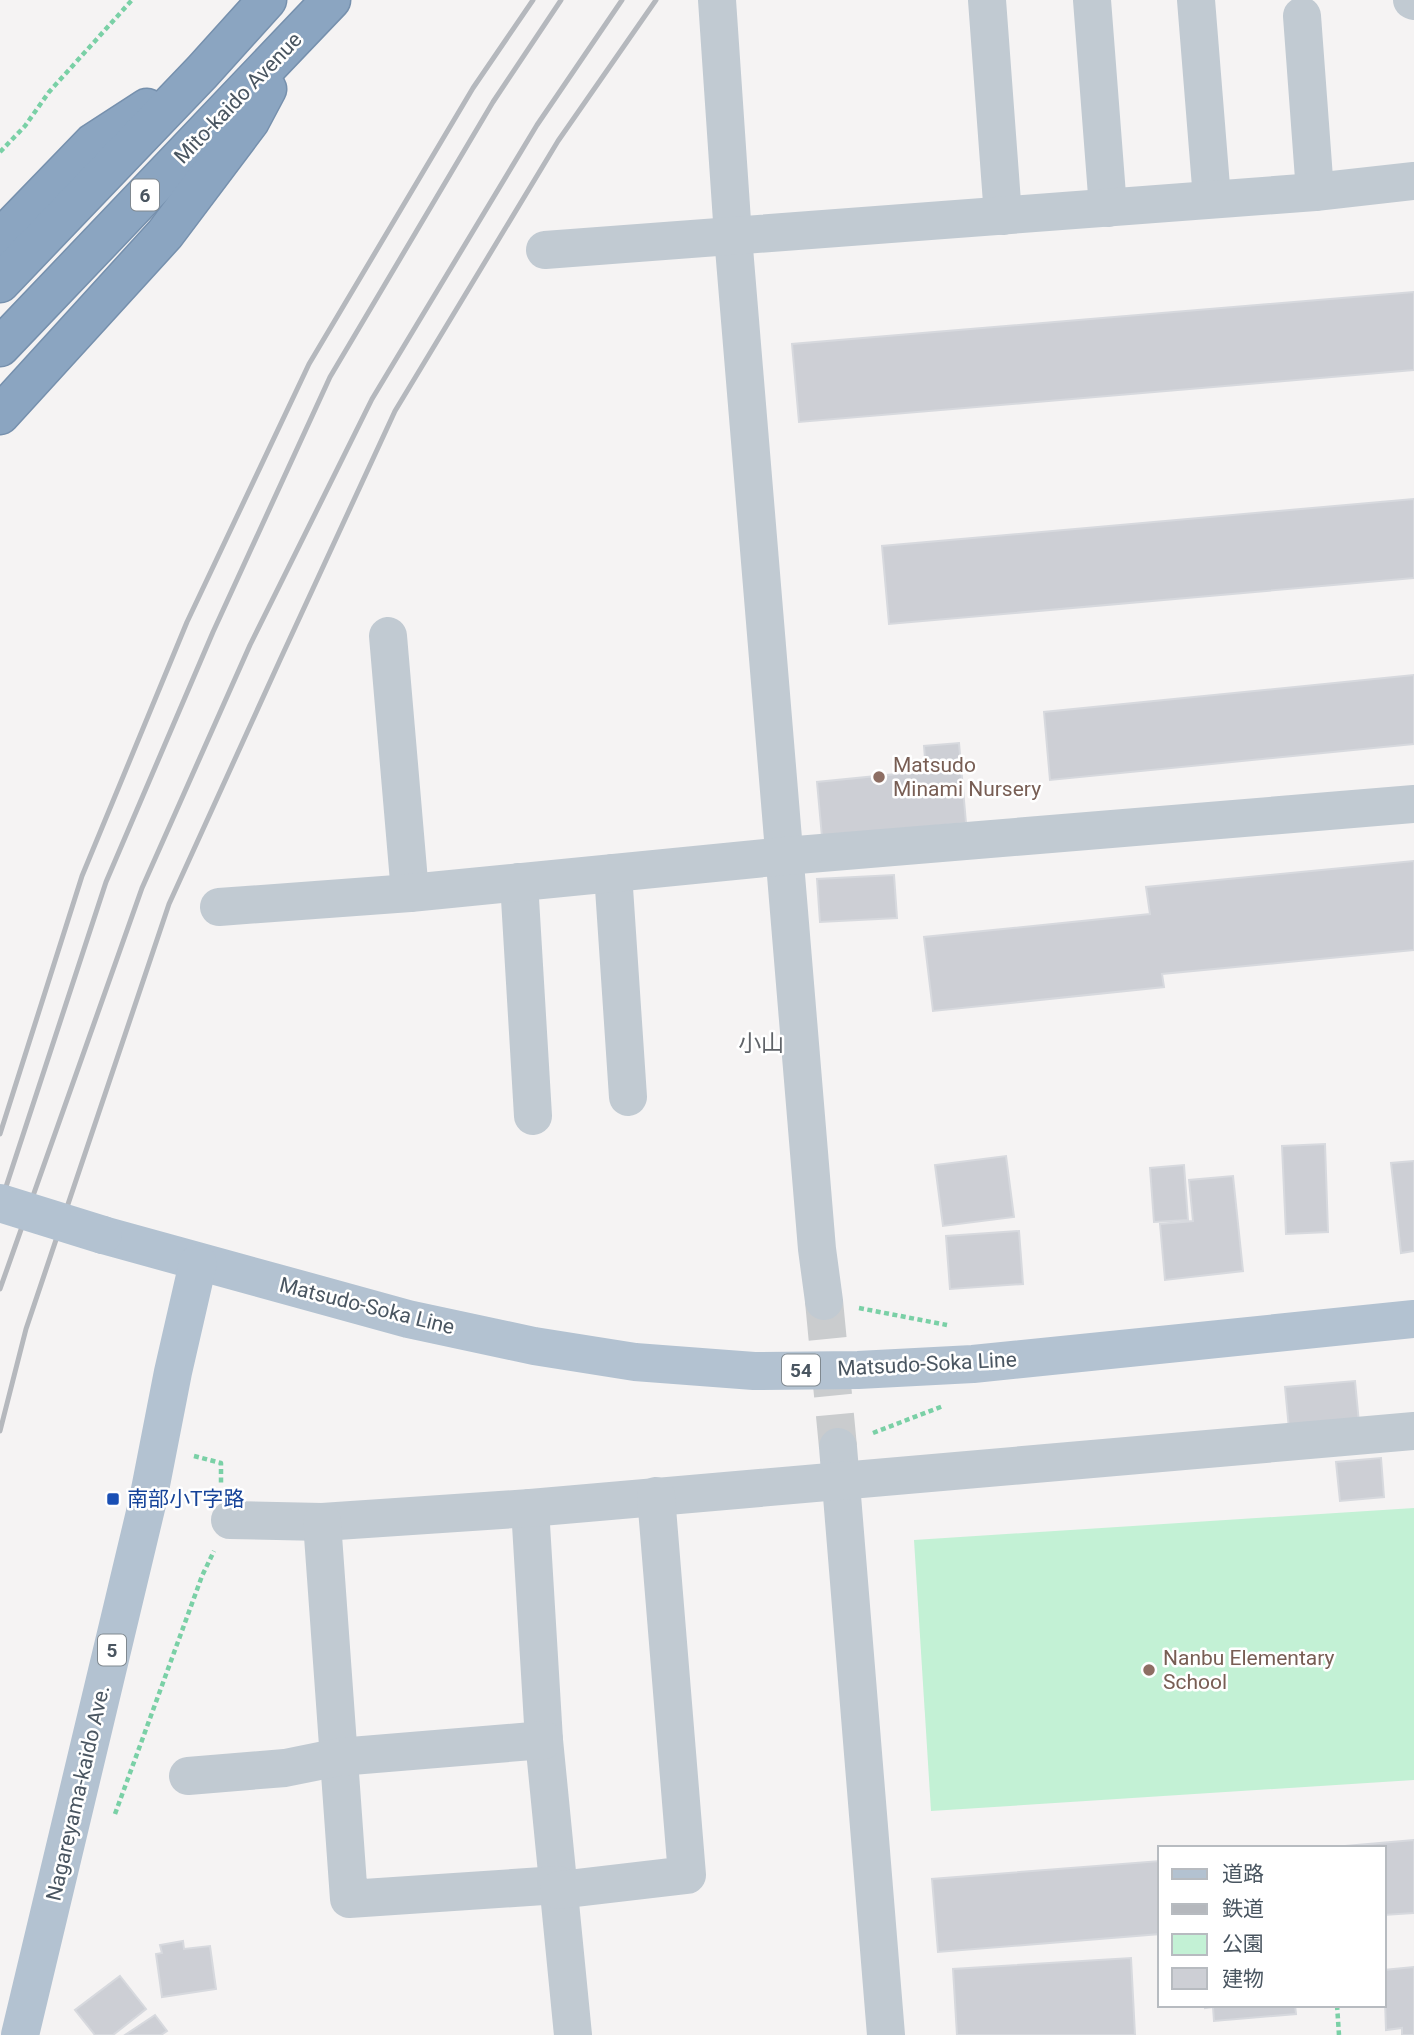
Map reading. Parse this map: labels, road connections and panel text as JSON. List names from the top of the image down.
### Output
{
  "streets": {
    "highway": ["Mito-kaido Avenue", "6"],
    "main road": [
      "Matsudo-Soka Line",
      "54",
      "5",
      "Nagareyama-kaido Ave."
    ]
  },
  "crossings": [
    ["Matsudo-Soka Line", "Nagareyama-kaido Ave."]
  ],
  "districts": ["小山"],
  "places": {
    "other": ["Matsudo Minami Nursery", "Nanbu Elementary School"],
    "transit": ["南部小T字路"]
  },
  "legend": [
    "道路",
    "鉄道",
    "公園",
    "建物"
  ]
}
